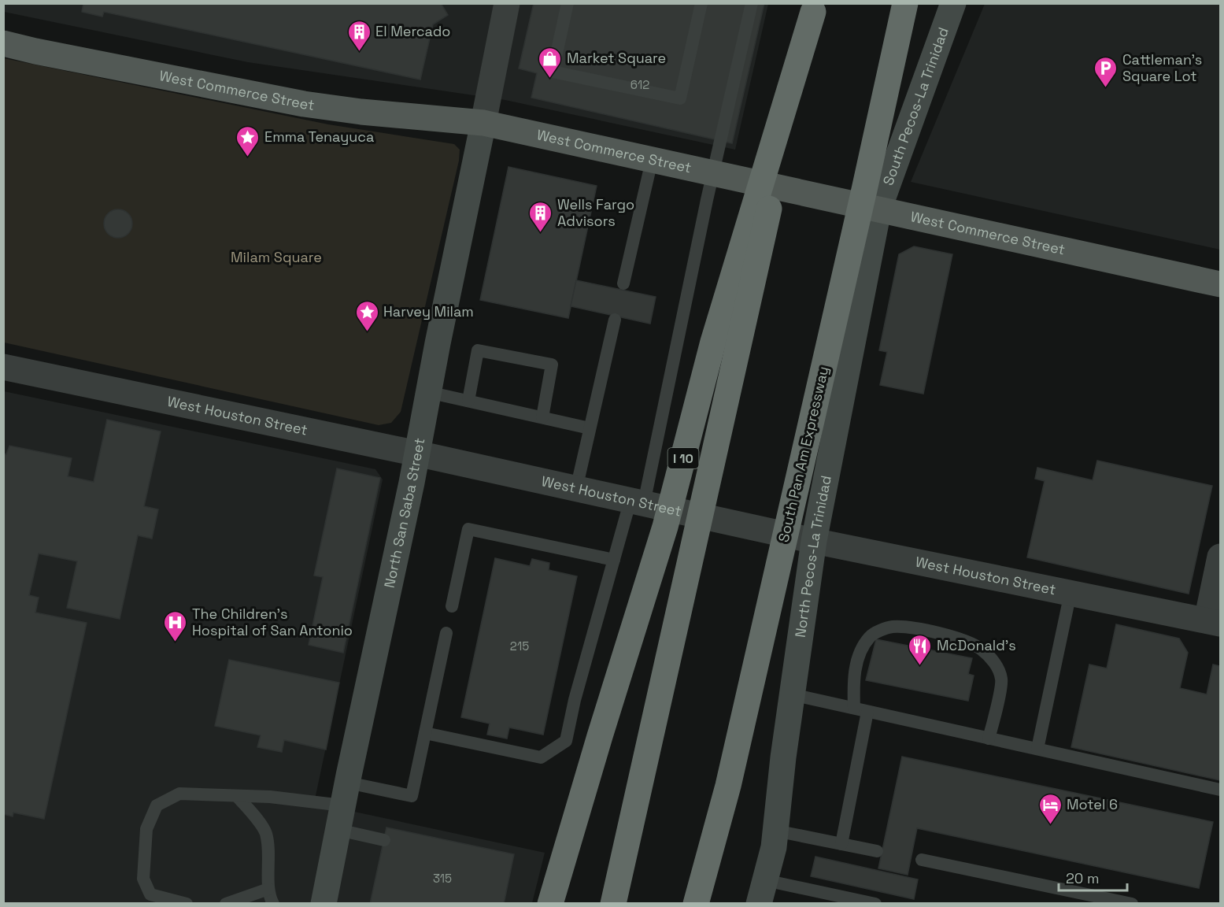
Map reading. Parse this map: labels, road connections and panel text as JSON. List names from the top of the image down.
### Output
{
  "streets": {
    "highway": ["South Pan Am Expressway", "I 10"],
    "main road": [
      "West Commerce Street",
      "South Pecos-La Trinidad",
      "North San Saba Street",
      "North Pecos-La Trinidad"
    ],
    "street": ["West Houston Street"]
  },
  "crossings": [
    ["West Commerce Street", "South Pecos-La Trinidad"],
    ["West Commerce Street", "North San Saba Street"],
    ["West Commerce Street", "North Pecos-La Trinidad"],
    ["South Pecos-La Trinidad", "North Pecos-La Trinidad"],
    ["West Houston Street", "North San Saba Street"],
    ["West Houston Street", "North Pecos-La Trinidad"]
  ],
  "parks": ["Milam Square"],
  "places": {
    "building": ["El Mercado", "Wells Fargo Advisors"],
    "shop": ["Market Square"],
    "parking": ["Cattleman's Square Lot"],
    "place": ["Emma Tenayuca", "Harvey Milam"],
    "hospital": ["The Children's Hospital of San Antonio"],
    "restaurant": ["McDonald's"],
    "hotel": ["Motel 6"]
  },
  "house_numbers": ["612", "215", "315"],
  "scale_bar": "20 m"
}
